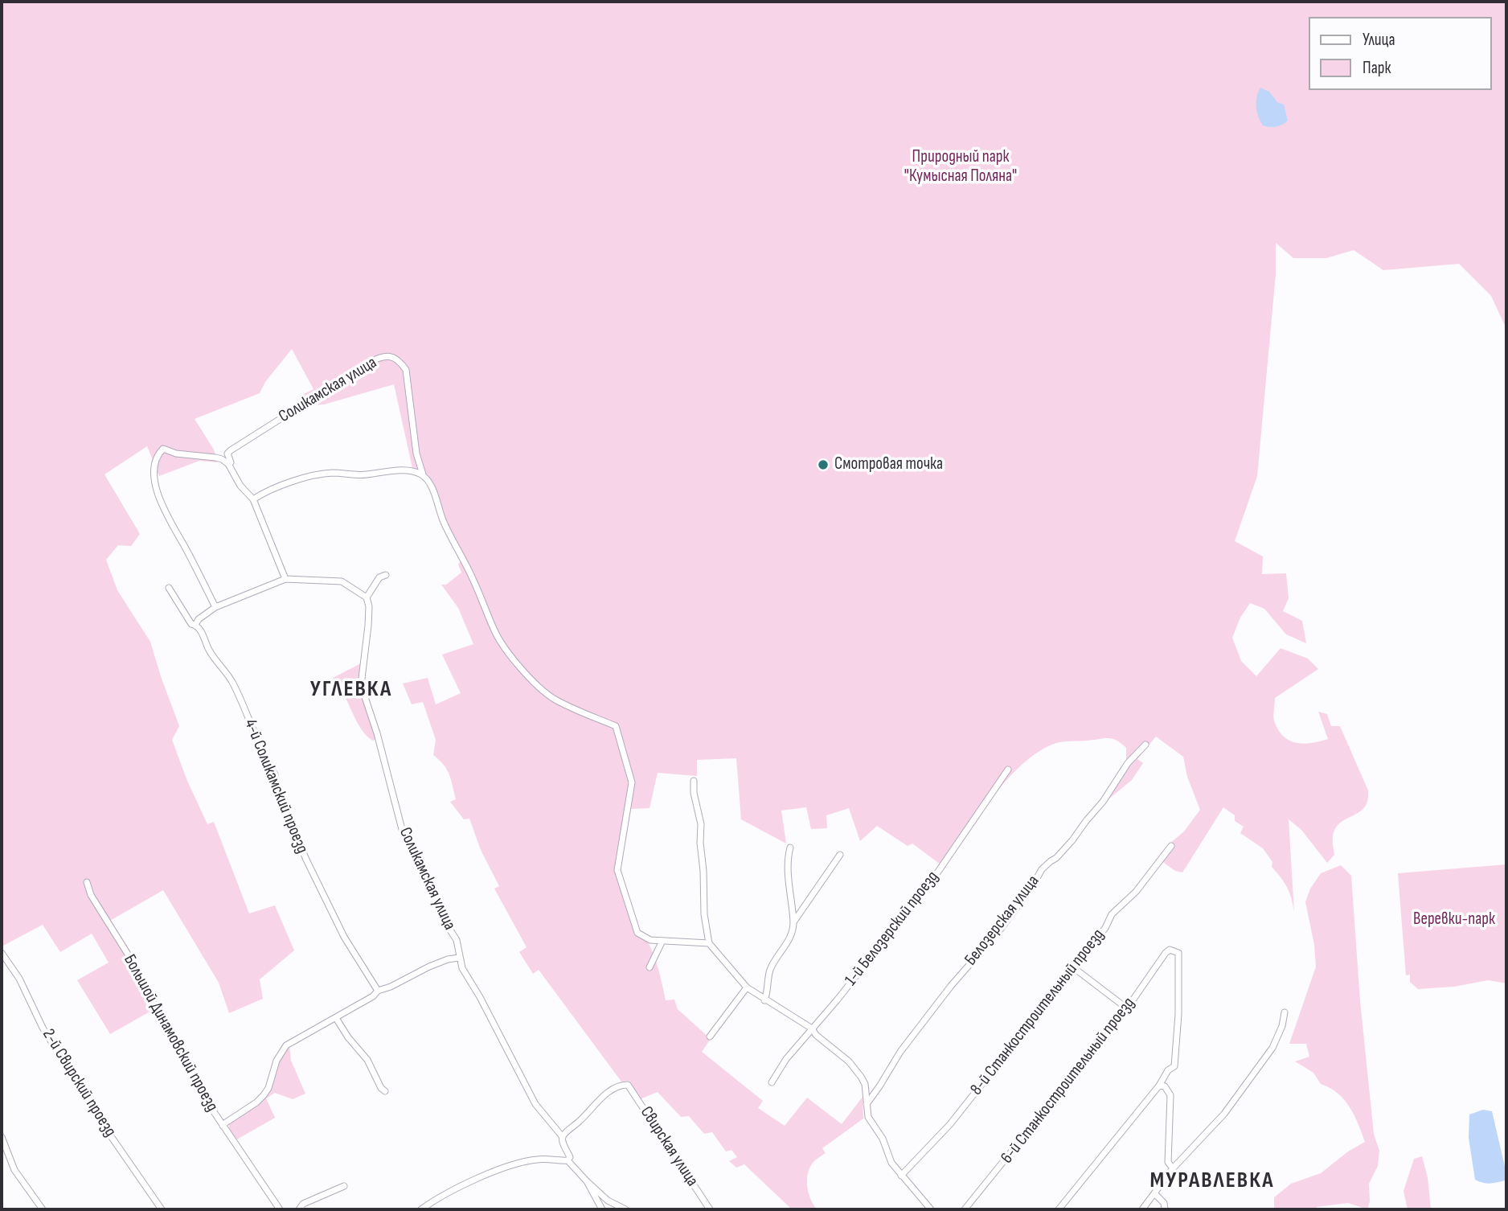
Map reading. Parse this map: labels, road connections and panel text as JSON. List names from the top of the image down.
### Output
{
  "streets": {
    "street": [
      "Соликамская улица",
      "4-й Соликамский проезд",
      "Белозерская улица",
      "1-й Белозерский проезд",
      "8-й Станкостроительный проезд",
      "Большой Динамовский проезд",
      "6-й Станкостроительный проезд",
      "2-й Свирский проезд",
      "Свирская улица"
    ]
  },
  "crossings": [
    ["Соликамская улица", "Свирская улица"]
  ],
  "districts": ["УГЛЕВКА", "МУРАВЛЕВКА"],
  "parks": ["Природный парк \"Кумысная Поляна\"", "Веревки-парк"],
  "places": ["Смотровая точка"],
  "legend": ["Улица", "Парк"]
}
